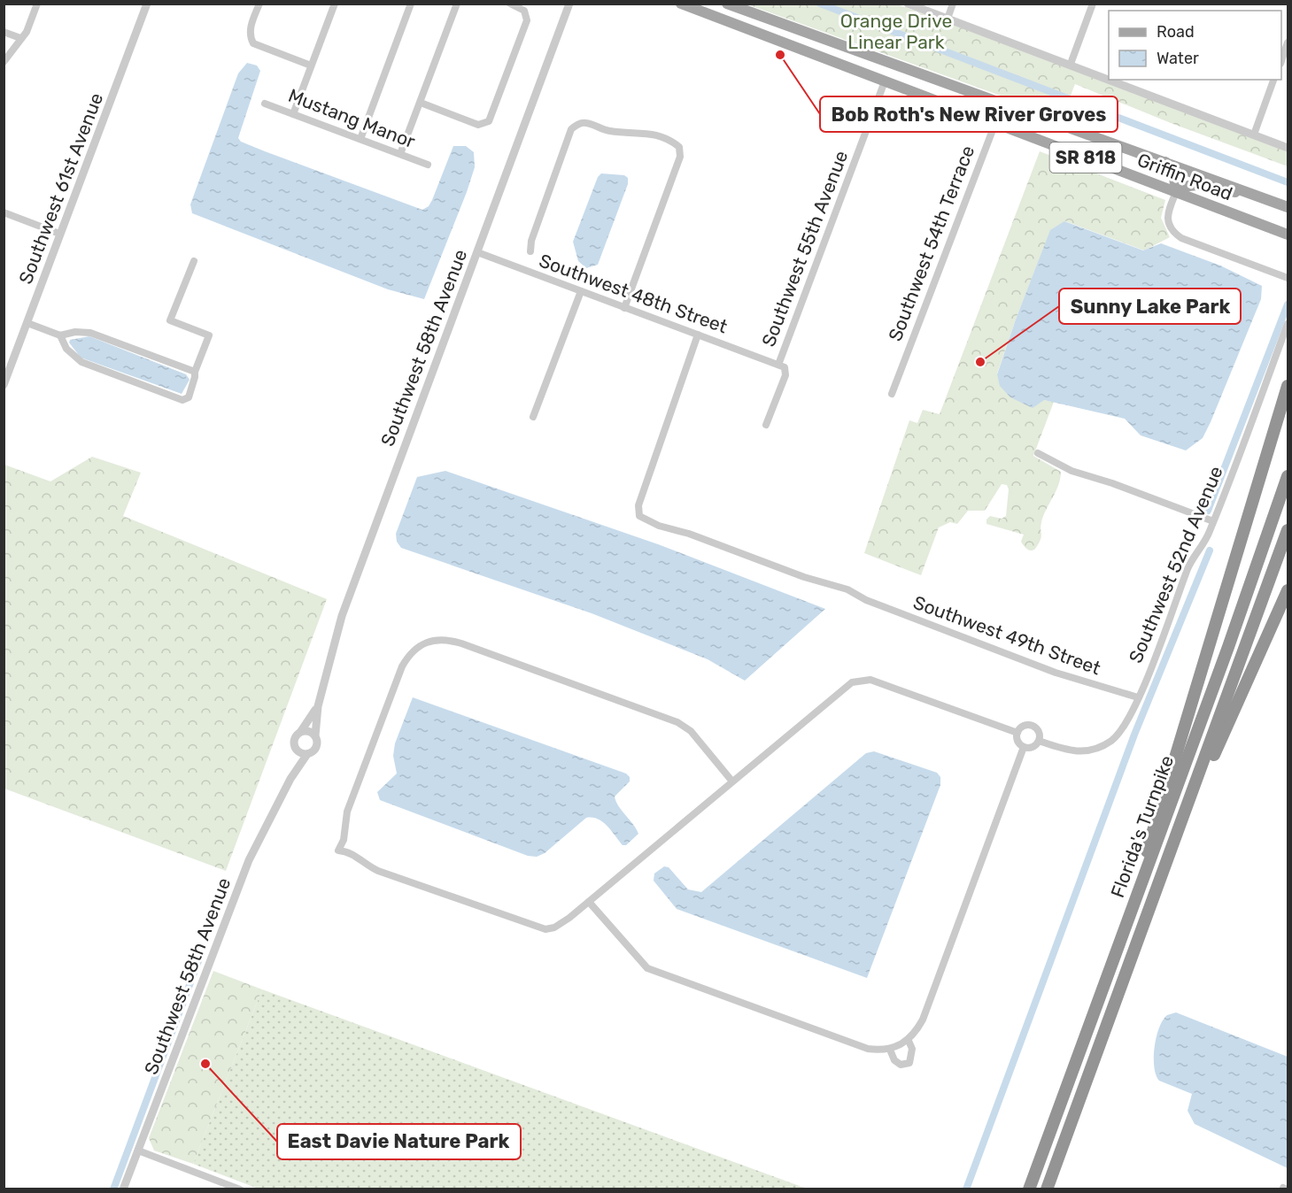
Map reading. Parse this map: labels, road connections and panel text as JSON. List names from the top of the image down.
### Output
{
  "streets": {
    "highway": ["Florida's Turnpike"],
    "main road": ["SR 818", "Griffin Road"],
    "street": [
      "Mustang Manor",
      "Southwest 61st Avenue",
      "Southwest 54th Terrace",
      "Southwest 55th Avenue",
      "Southwest 48th Street",
      "Southwest 58th Avenue",
      "Southwest 52nd Avenue",
      "Southwest 49th Street"
    ]
  },
  "crossings": [
    ["Griffin Road", "Southwest 54th Terrace"],
    ["Griffin Road", "Southwest 55th Avenue"],
    ["Southwest 55th Avenue", "Southwest 48th Street"],
    ["Southwest 48th Street", "Southwest 58th Avenue"],
    ["Southwest 48th Street", "Southwest 49th Street"],
    ["Southwest 52nd Avenue", "Southwest 49th Street"]
  ],
  "parks": ["Orange Drive Linear Park"],
  "places": ["Bob Roth's New River Groves", "Sunny Lake Park", "East Davie Nature Park"],
  "legend": ["Road", "Water"]
}
